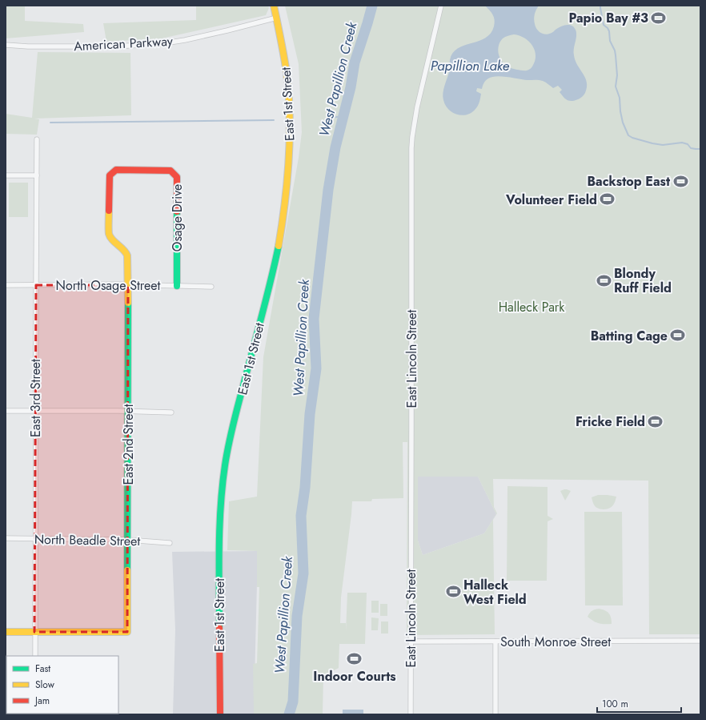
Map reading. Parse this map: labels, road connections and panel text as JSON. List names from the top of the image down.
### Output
{
  "streets": {
    "street": [
      "American Parkway",
      "East 1st Street",
      "Osage Drive",
      "North Osage Street",
      "East Lincoln Street",
      "East 3rd Street",
      "East 2nd Street",
      "North Beadle Street",
      "South Monroe Street"
    ]
  },
  "crossings": [
    ["American Parkway", "East 1st Street"],
    ["Osage Drive", "North Osage Street"],
    ["Osage Drive", "East 2nd Street"],
    ["North Osage Street", "East 3rd Street"],
    ["North Osage Street", "East 2nd Street"],
    ["East Lincoln Street", "South Monroe Street"],
    ["East 3rd Street", "East 2nd Street"],
    ["East 3rd Street", "North Beadle Street"],
    ["East 2nd Street", "North Beadle Street"]
  ],
  "water": ["Papillion Lake", "West Papillion Creek"],
  "parks": ["Halleck Park"],
  "places": {
    "sports": [
      "Papio Bay #3",
      "Backstop East",
      "Volunteer Field",
      "Blondy Ruff Field",
      "Batting Cage",
      "Fricke Field",
      "Halleck West Field",
      "Indoor Courts"
    ]
  },
  "legend": ["Fast", "Slow", "Jam"],
  "scale_bar": "100 m"
}
